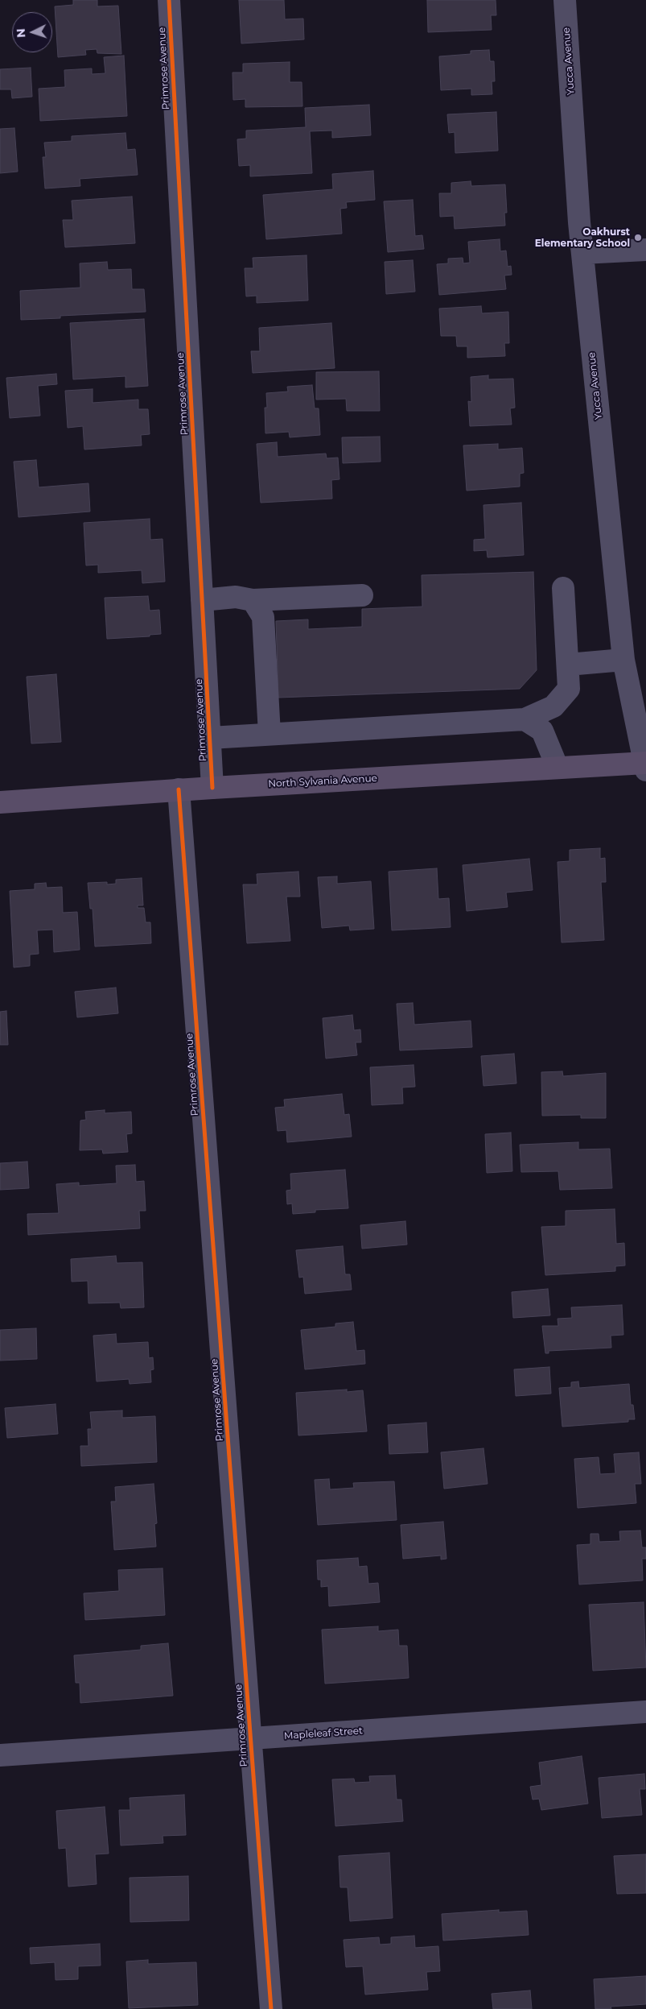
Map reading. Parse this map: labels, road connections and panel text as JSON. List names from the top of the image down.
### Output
{
  "streets": {
    "main road": ["North Sylvania Avenue"],
    "street": ["Yucca Avenue", "Primrose Avenue", "Mapleleaf Street"]
  },
  "crossings": [
    ["Yucca Avenue", "North Sylvania Avenue"],
    ["Primrose Avenue", "North Sylvania Avenue"],
    ["Primrose Avenue", "Mapleleaf Street"]
  ],
  "places": ["Oakhurst Elementary School"],
  "north": "left"
}
